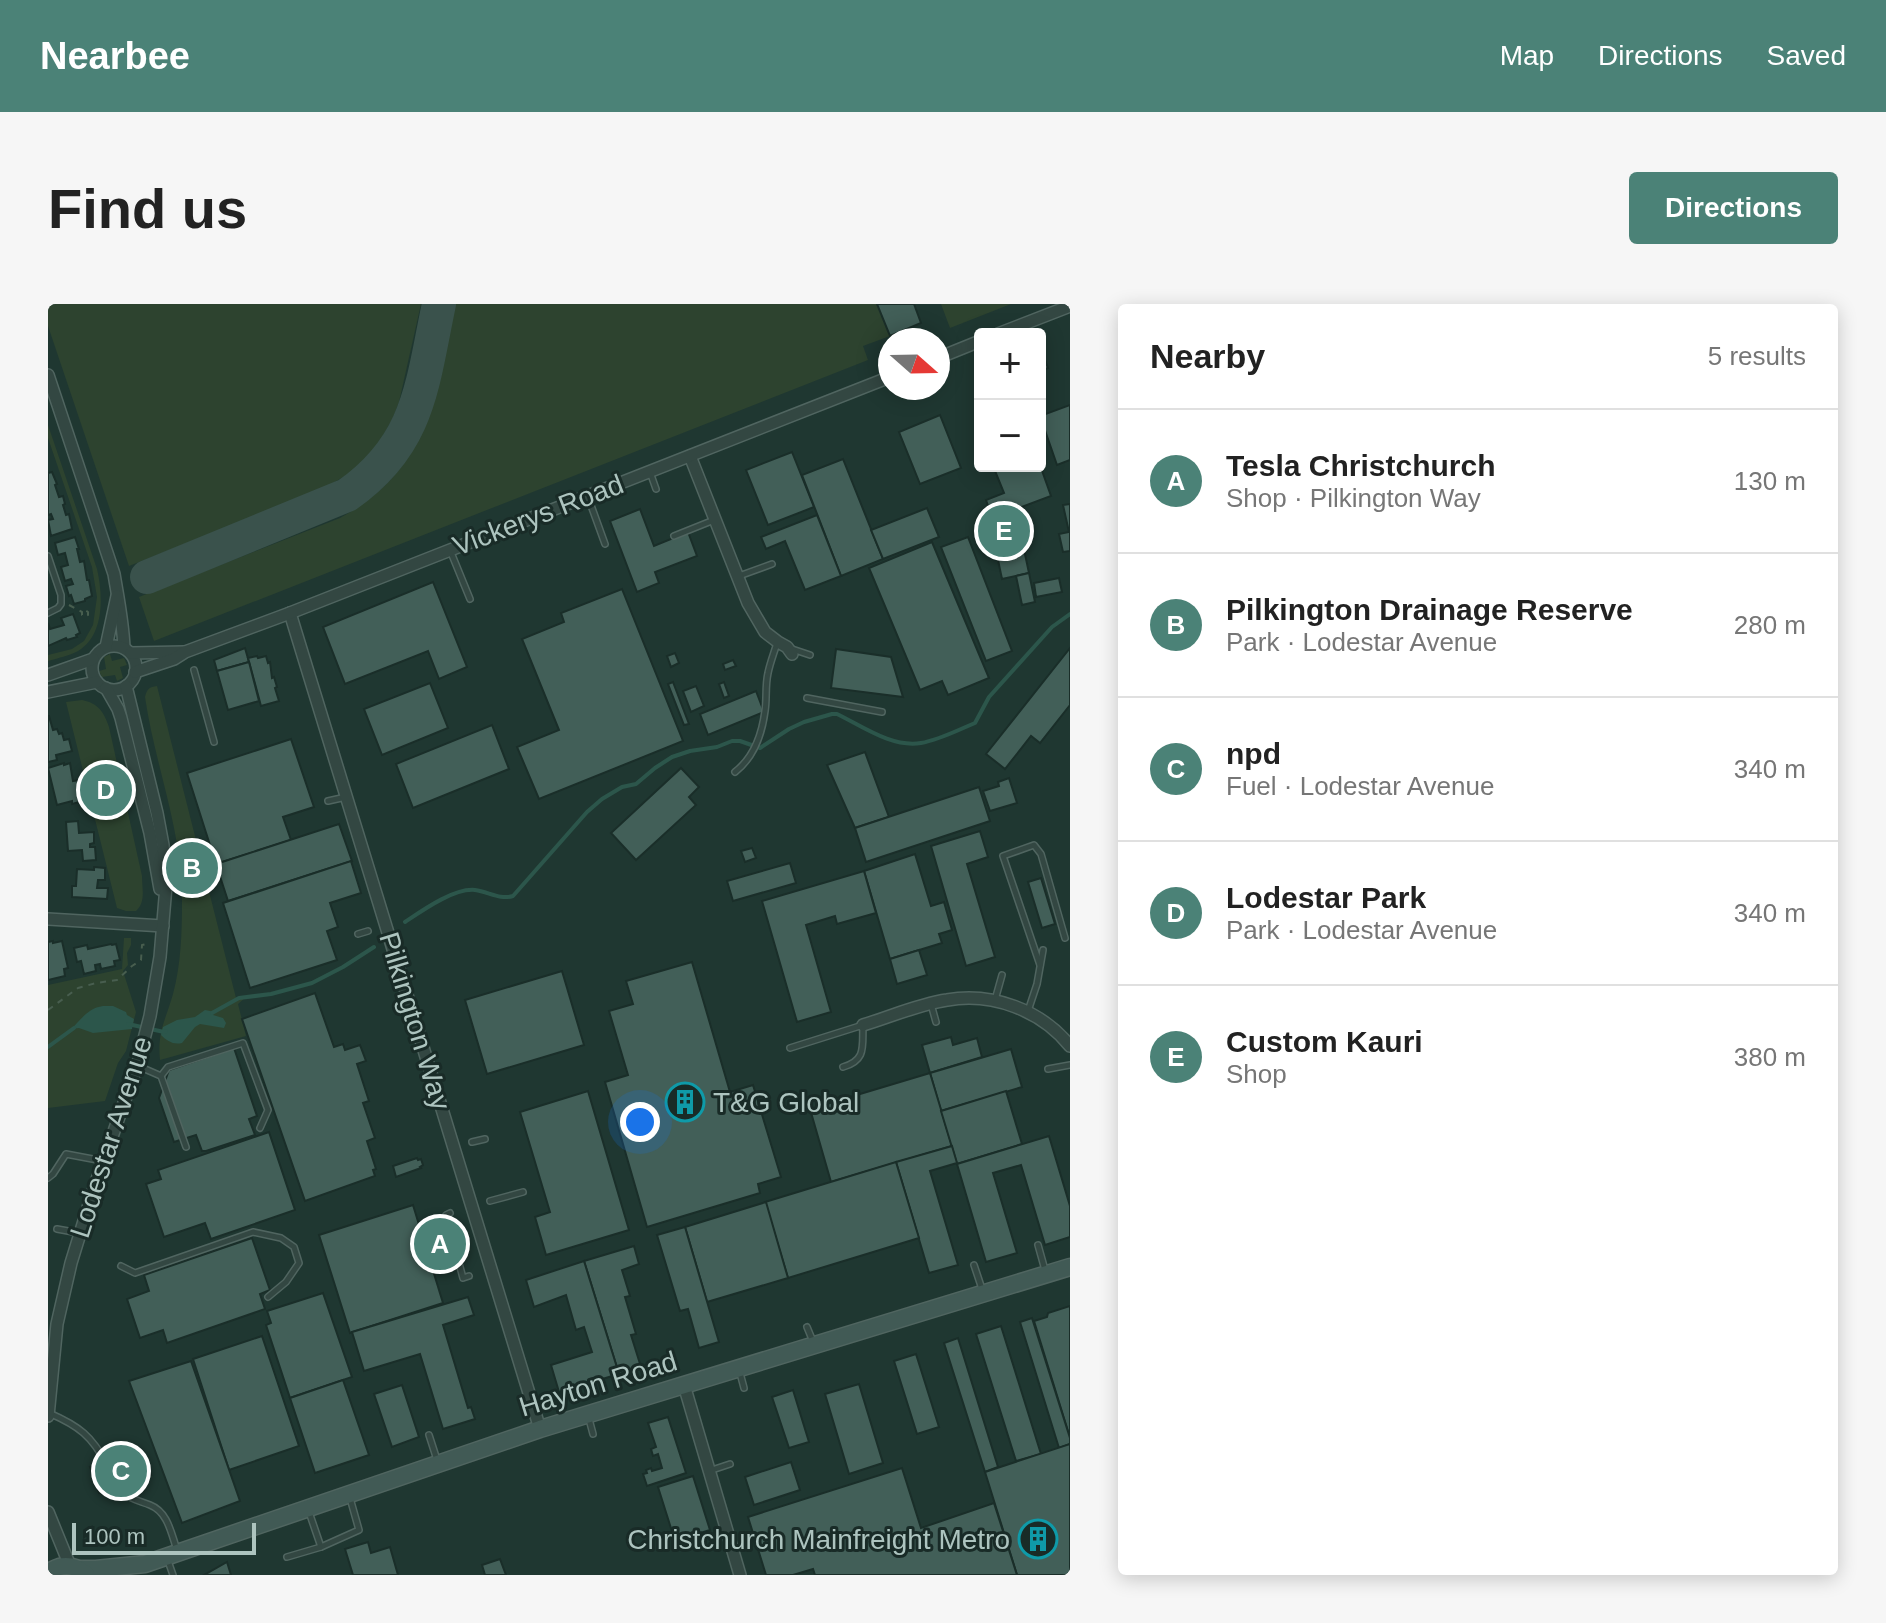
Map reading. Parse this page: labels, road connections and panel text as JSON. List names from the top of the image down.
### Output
{
  "streets": {
    "street": [
      "Vickerys Road",
      "Pilkington Way",
      "Lodestar Avenue",
      "Hayton Road"
    ]
  },
  "crossings": [
    ["Vickerys Road", "Pilkington Way"],
    ["Vickerys Road", "Lodestar Avenue"],
    ["Pilkington Way", "Hayton Road"]
  ],
  "places": {
    "building": ["T&G Global", "Christchurch Mainfreight Metro"]
  },
  "scale_bar": "100 m",
  "north": "right",
  "page": {
    "header": "Nearbee",
    "nav": ["Map", "Directions", "Saved"],
    "buttons": "Directions",
    "title": "Find us",
    "heading": ["Nearby", "5 results"],
    "map_buttons": ["+", "−"],
    "list": [
      {
        "mark": "A",
        "name": "Tesla Christchurch",
        "note": "Shop · Pilkington Way",
        "value": "130 m"
      },
      {
        "mark": "B",
        "name": "Pilkington Drainage Reserve",
        "note": "Park · Lodestar Avenue",
        "value": "280 m"
      },
      {
        "mark": "C",
        "name": "npd",
        "note": "Fuel · Lodestar Avenue",
        "value": "340 m"
      },
      {
        "mark": "D",
        "name": "Lodestar Park",
        "note": "Park · Lodestar Avenue",
        "value": "340 m"
      },
      {
        "mark": "E",
        "name": "Custom Kauri",
        "note": "Shop",
        "value": "380 m"
      }
    ],
    "pins": [
      "E",
      "D",
      "B",
      "A",
      "C"
    ],
    "scale": "100 m"
  }
}
